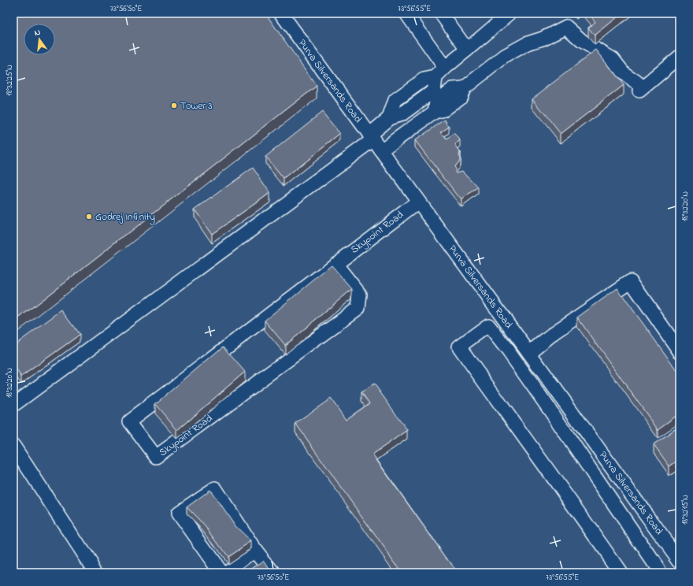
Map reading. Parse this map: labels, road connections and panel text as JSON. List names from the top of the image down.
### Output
{
  "streets": {
    "street": ["Purva Silversands Road", "Skypoint Road"]
  },
  "crossings": [
    ["Purva Silversands Road", "Skypoint Road"]
  ],
  "places": ["Tower 3", "Godrej Infinity"],
  "north": "top",
  "coordinates": [
    "73°56'50\"E",
    "73°56'55\"E",
    "18°32'25\"N",
    "18°32'20\"N",
    "18°32'15\"N"
  ]
}
